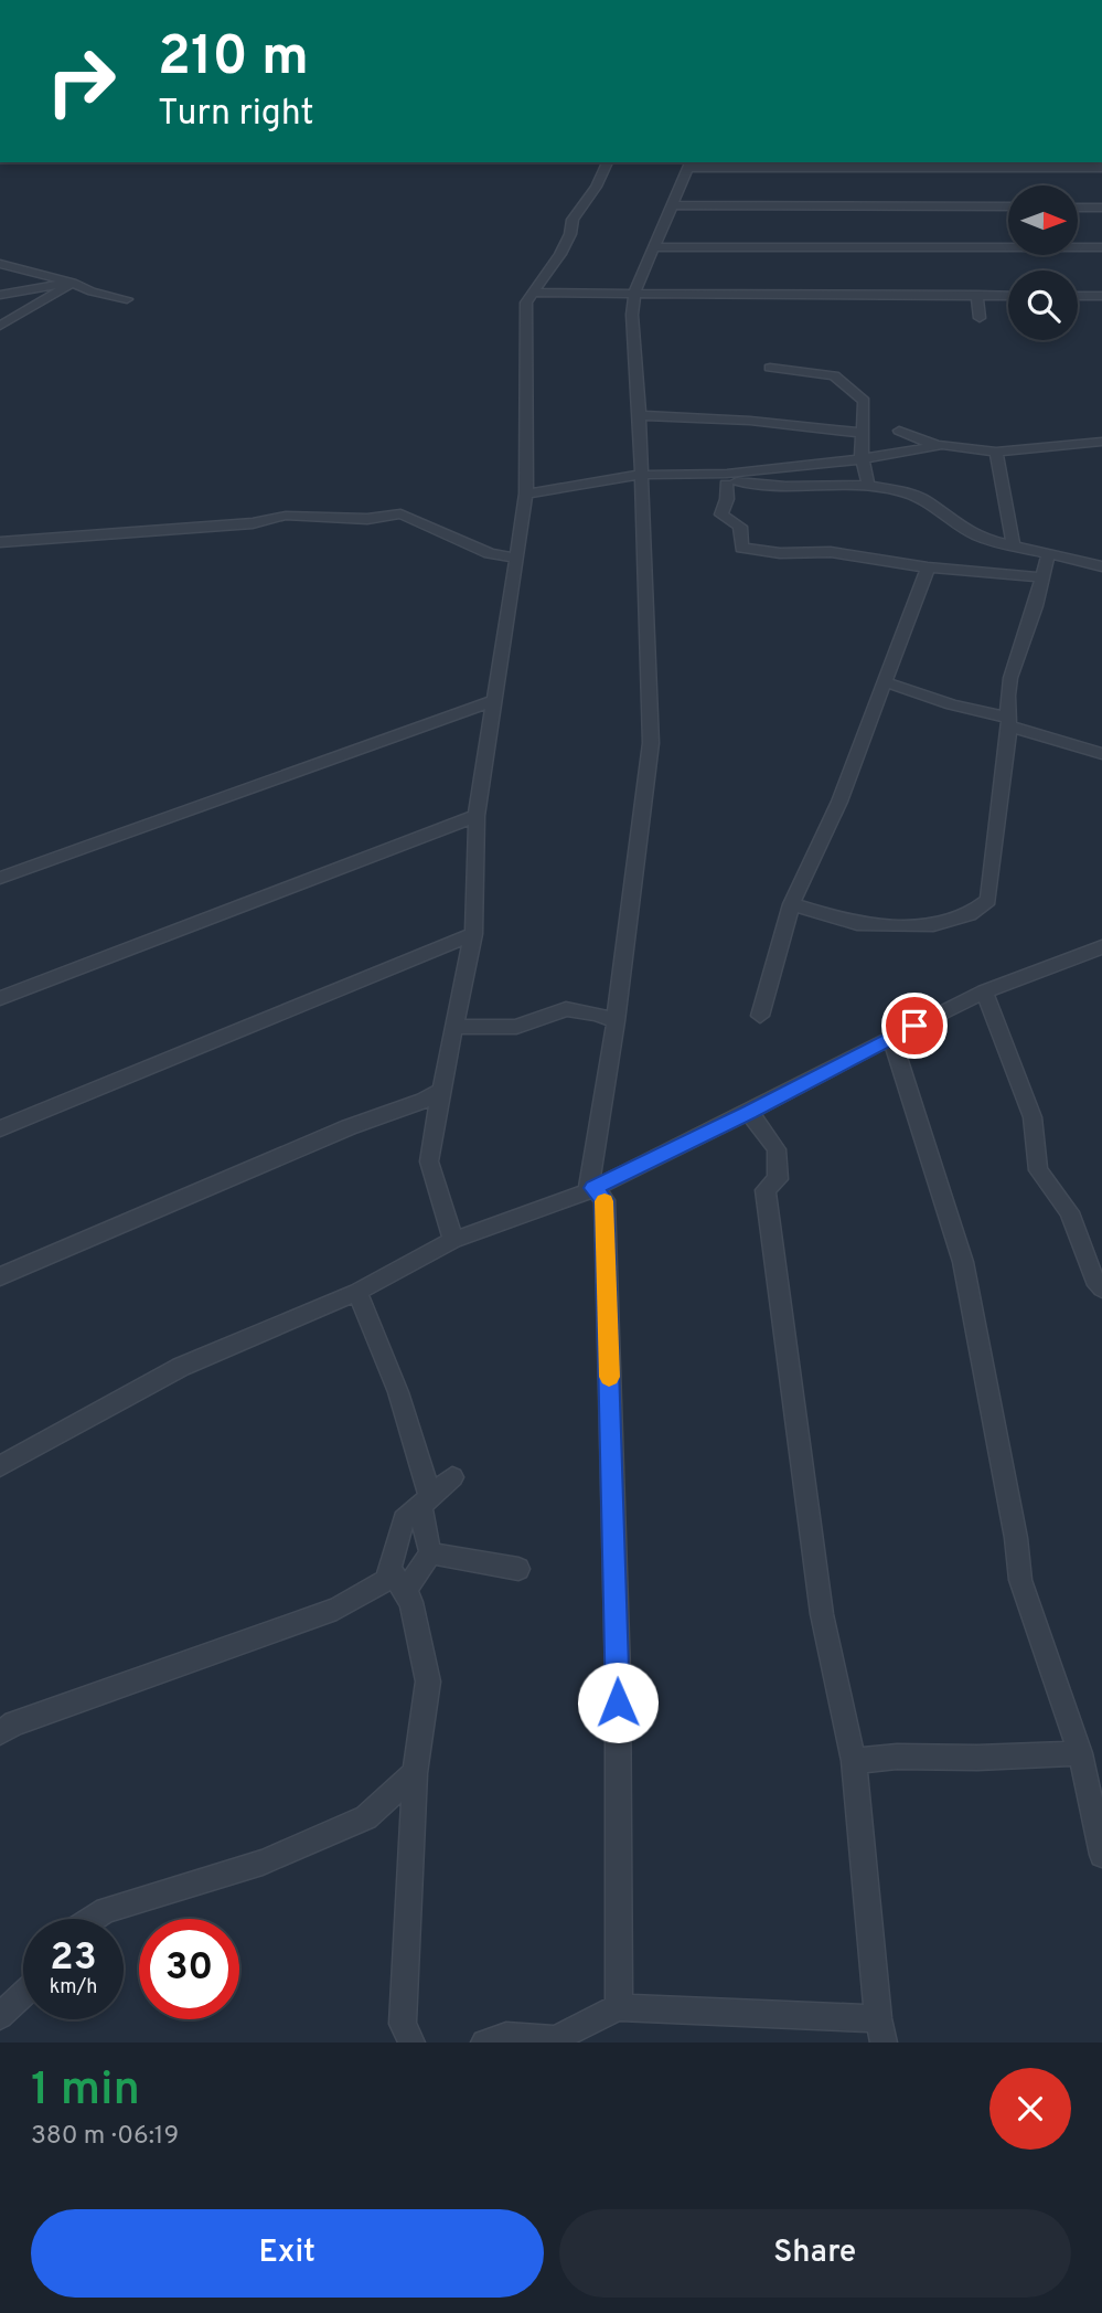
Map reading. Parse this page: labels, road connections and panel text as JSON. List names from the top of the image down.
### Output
{
  "north": "right",
  "page": {
    "turn": ["210 m", "Turn right"],
    "speed": "23 km/h",
    "limit": "30",
    "heading": ["1 min", "380 m · 06:19"],
    "buttons": ["Exit", "Share"]
  }
}
